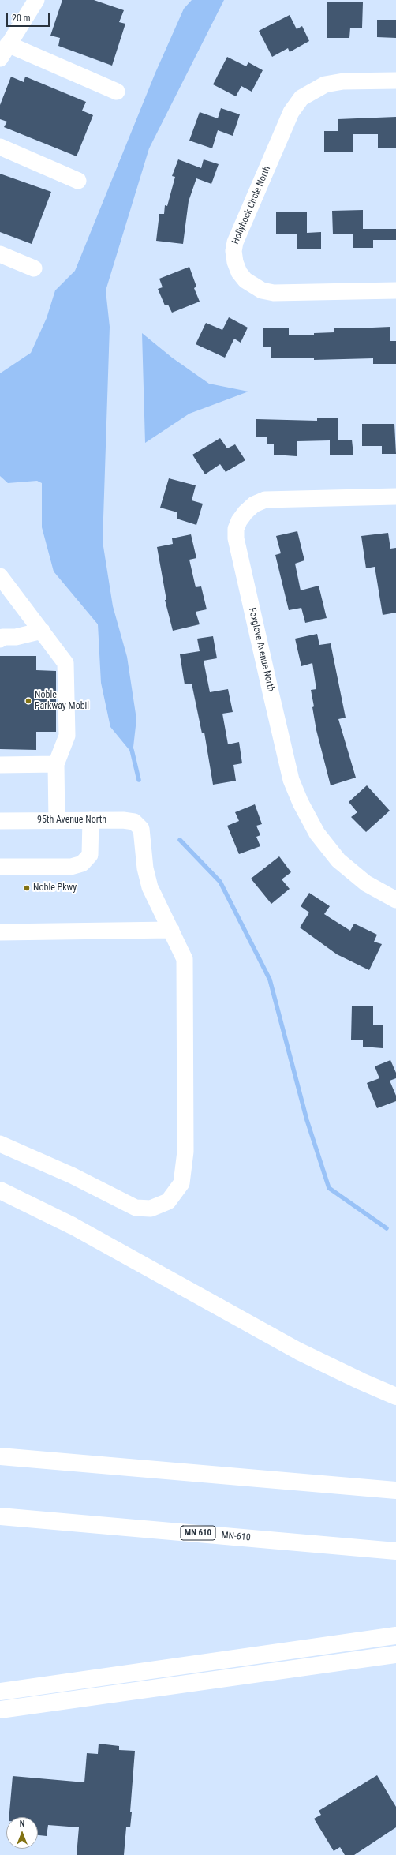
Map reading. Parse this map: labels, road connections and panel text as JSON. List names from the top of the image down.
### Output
{
  "streets": {
    "highway": ["MN 610", "MN-610"],
    "street": ["Hollyhock Circle North", "Foxglove Avenue North", "95th Avenue North"]
  },
  "places": ["Noble Parkway Mobil", "Noble Pkwy"],
  "scale_bar": "20 m",
  "north": "top"
}
